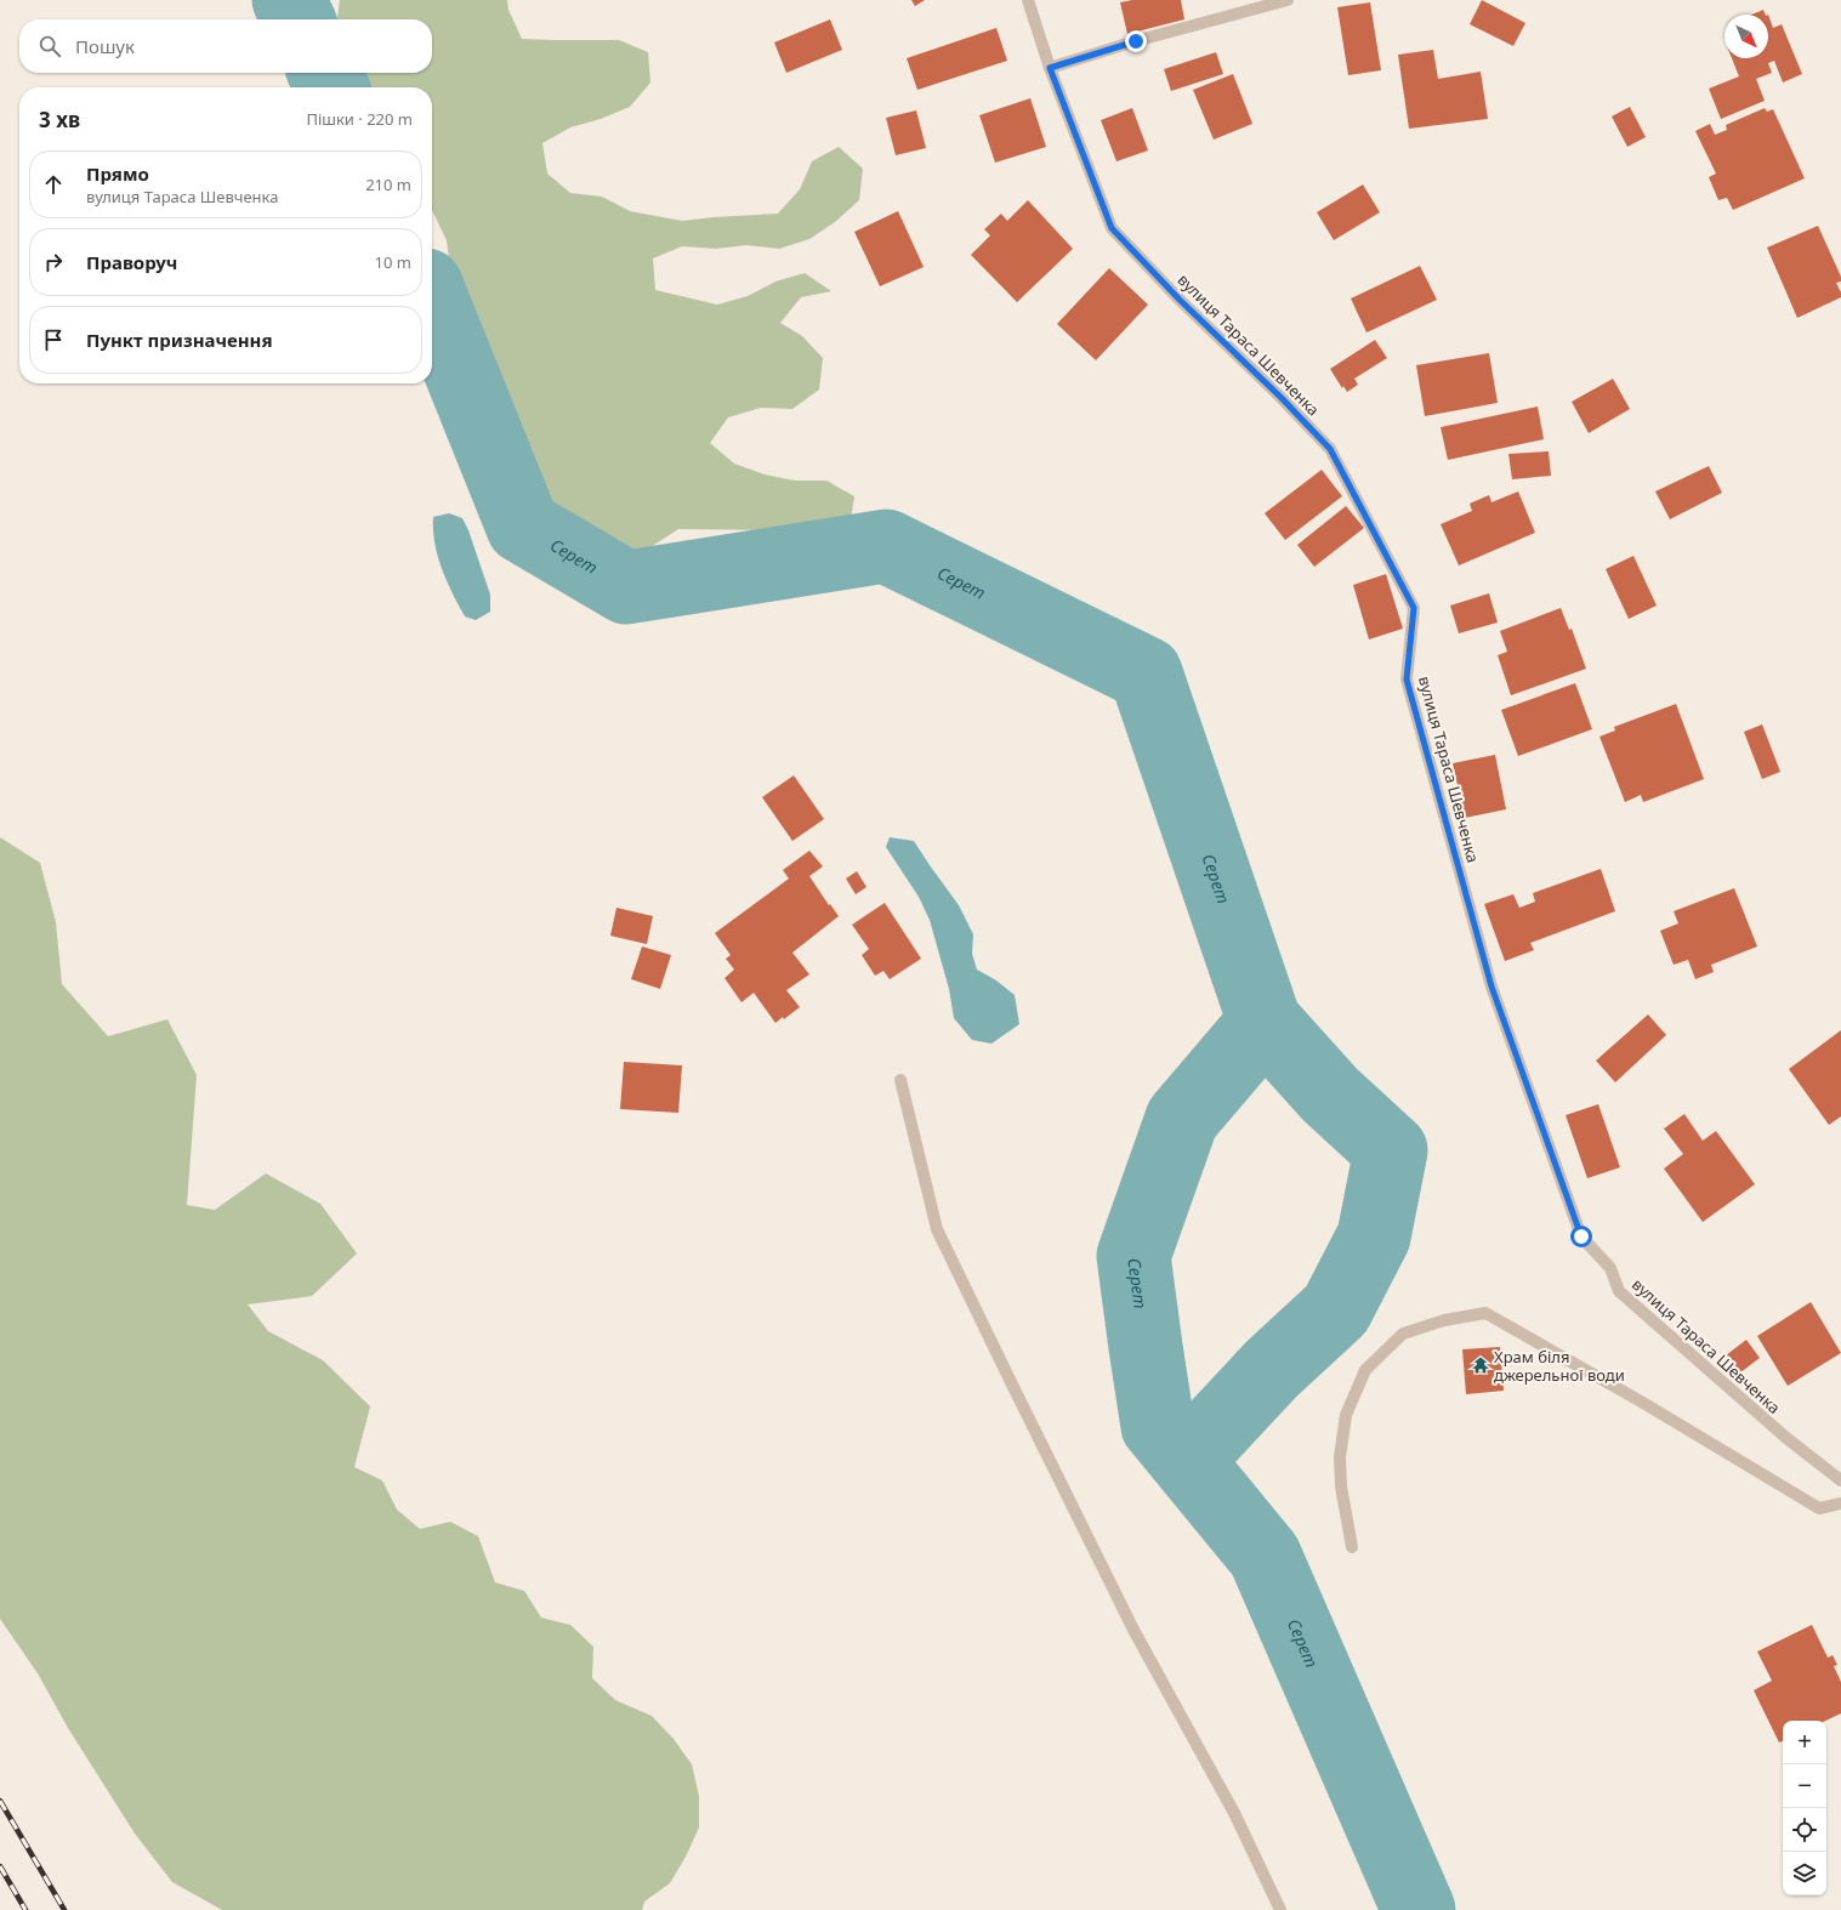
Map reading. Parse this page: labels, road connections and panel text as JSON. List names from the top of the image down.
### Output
{
  "streets": {
    "street": ["вулиця Тараса Шевченка"]
  },
  "water": ["Серет"],
  "places": {
    "temple": ["Храм біля джерельної води"]
  },
  "north": "bottom right",
  "page": {
    "search": "Пошук",
    "heading": ["3 хв", "Пішки · 220 m"],
    "list": [
      ["Прямо", "вулиця Тараса Шевченка", "210 m"],
      ["Праворуч", "10 m"],
      "Пункт призначення"
    ],
    "map_buttons": ["+", "−"]
  }
}
